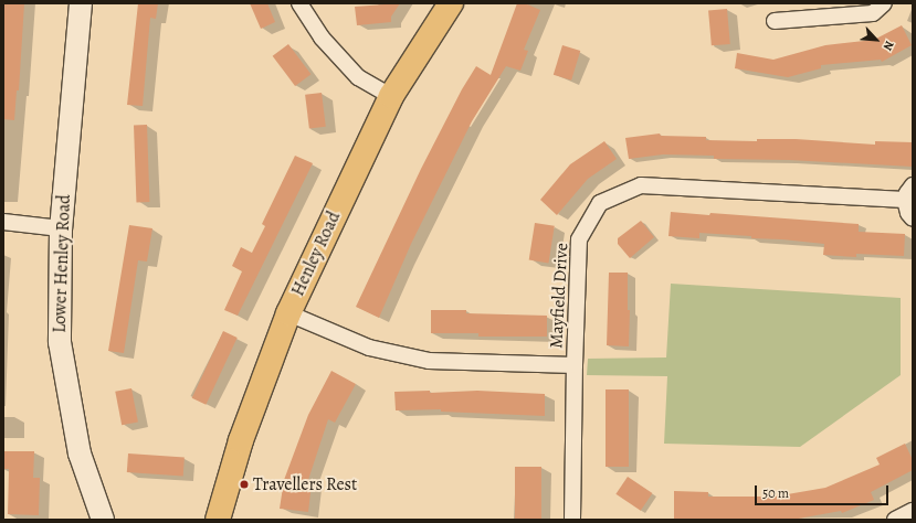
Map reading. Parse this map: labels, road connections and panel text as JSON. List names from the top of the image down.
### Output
{
  "streets": {
    "main road": ["Henley Road", "Lower Henley Road"],
    "street": ["Mayfield Drive"]
  },
  "places": ["Travellers Rest"],
  "scale_bar": "50 m",
  "north": "bottom right"
}
